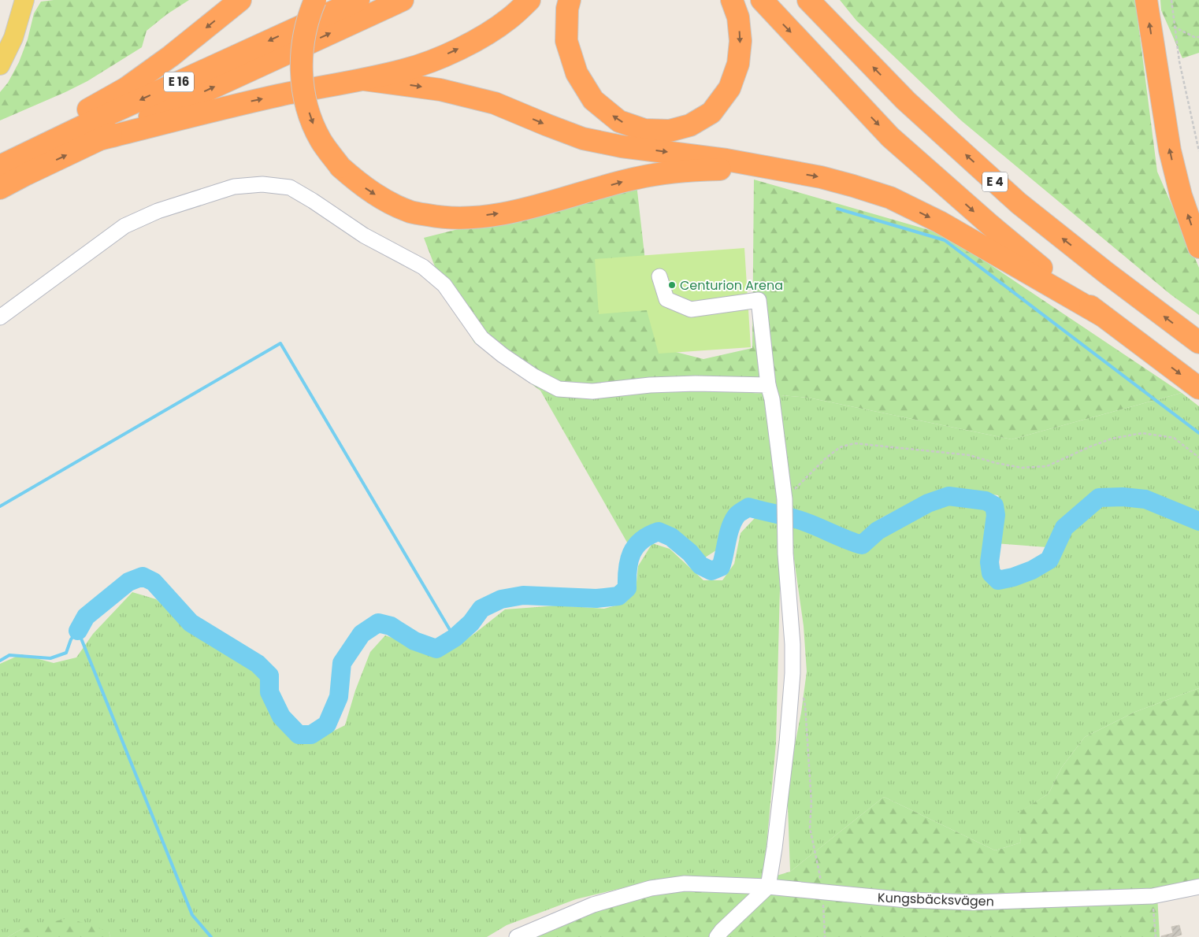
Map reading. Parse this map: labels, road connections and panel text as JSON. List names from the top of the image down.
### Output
{
  "streets": {
    "highway": ["E 16", "E 4"],
    "street": ["Kungsbäcksvägen"]
  },
  "places": ["Centurion Arena"]
}
